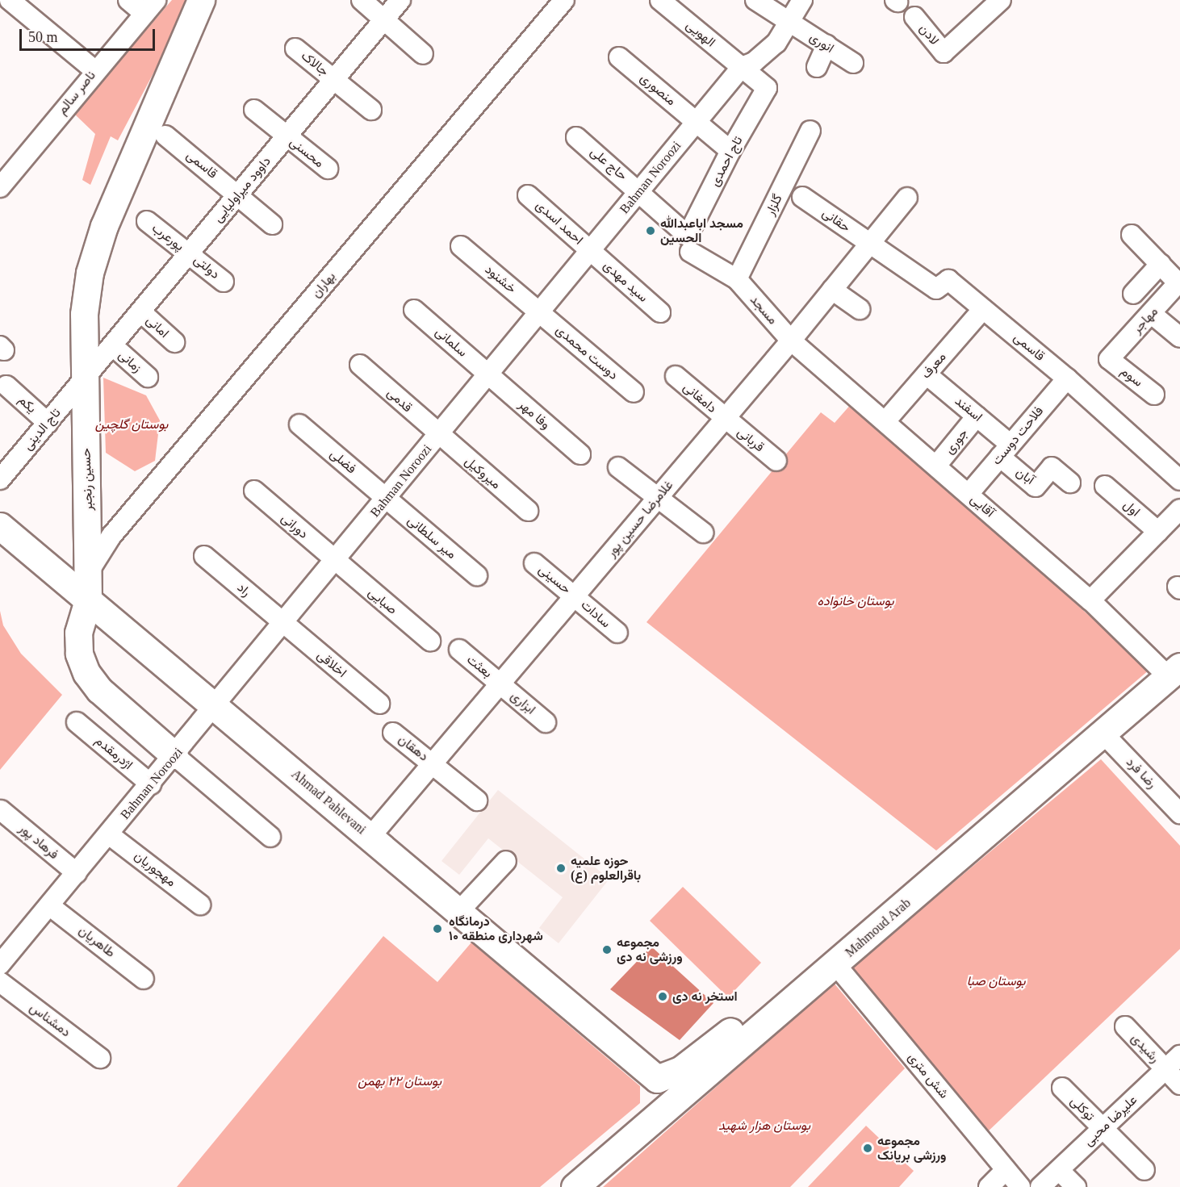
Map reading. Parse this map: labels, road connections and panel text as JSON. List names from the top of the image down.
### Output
{
  "streets": {
    "street": [
      "الهویی",
      "لادن",
      "انوری",
      "جالاک",
      "منصوری",
      "ناصر سالم",
      "محسنی",
      "تاج احمدی",
      "حاج علی",
      "قاسمی",
      "Bahman Noroozi",
      "داوود میراولیایی",
      "گلزار",
      "حقانی",
      "احمد اسدی",
      "پورعرب",
      "دولتی",
      "خشنود",
      "سید مهدی",
      "بهاران",
      "مسجد",
      "مهاجر",
      "امانی",
      "سلمانی",
      "دوست محمدی",
      "زمانی",
      "معرف",
      "سوم",
      "دامغانی",
      "قدمی",
      "یکم",
      "اسفند",
      "وفا مهر",
      "تاج الدینی",
      "فلاحت دوست",
      "قربانی",
      "جوری",
      "فضلی",
      "میروکیل",
      "آبان",
      "حسین رنجبر",
      "آقایی",
      "اول",
      "غلامرضا حسین پور",
      "دورانی",
      "میر سلطانی",
      "حسینی",
      "راد",
      "صبایی",
      "سادات",
      "اخلاقی",
      "بعثت",
      "ابزاری",
      "دهقان",
      "اژدرمقدم",
      "رضا فرد",
      "Ahmad Pahlevani",
      "فرهاد پور",
      "مهجوریان",
      "Mahmoud Arab",
      "طاهریان",
      "دمشناس",
      "رشیدی",
      "شش متری",
      "توکلی",
      "علیرضا محبی"
    ]
  },
  "crossings": [
    ["الهویی", "تاج احمدی"],
    ["الهویی", "Bahman Noroozi"],
    ["انوری", "Bahman Noroozi"],
    ["جالاک", "داوود میراولیایی"],
    ["منصوری", "تاج احمدی"],
    ["منصوری", "Bahman Noroozi"],
    ["محسنی", "داوود میراولیایی"],
    ["تاج احمدی", "مسجد"],
    ["حاج علی", "Bahman Noroozi"],
    ["قاسمی", "داوود میراولیایی"],
    ["قاسمی", "حقانی"],
    ["قاسمی", "معرف"],
    ["قاسمی", "فلاحت دوست"],
    ["قاسمی", "غلامرضا حسین پور"],
    ["Bahman Noroozi", "احمد اسدی"],
    ["Bahman Noroozi", "خشنود"],
    ["Bahman Noroozi", "سید مهدی"],
    ["Bahman Noroozi", "سلمانی"],
    ["Bahman Noroozi", "دوست محمدی"],
    ["Bahman Noroozi", "قدمی"],
    ["Bahman Noroozi", "وفا مهر"],
    ["Bahman Noroozi", "فضلی"],
    ["Bahman Noroozi", "میروکیل"],
    ["Bahman Noroozi", "حسین رنجبر"],
    ["Bahman Noroozi", "دورانی"],
    ["Bahman Noroozi", "میر سلطانی"],
    ["Bahman Noroozi", "راد"],
    ["Bahman Noroozi", "صبایی"],
    ["Bahman Noroozi", "اخلاقی"],
    ["Bahman Noroozi", "اژدرمقدم"],
    ["Bahman Noroozi", "Ahmad Pahlevani"],
    ["Bahman Noroozi", "فرهاد پور"],
    ["Bahman Noroozi", "مهجوریان"],
    ["Bahman Noroozi", "طاهریان"],
    ["داوود میراولیایی", "پورعرب"],
    ["داوود میراولیایی", "دولتی"],
    ["داوود میراولیایی", "امانی"],
    ["داوود میراولیایی", "زمانی"],
    ["داوود میراولیایی", "تاج الدینی"],
    ["داوود میراولیایی", "حسین رنجبر"],
    ["گلزار", "مسجد"],
    ["حقانی", "غلامرضا حسین پور"],
    ["احمد اسدی", "سید مهدی"],
    ["پورعرب", "دولتی"],
    ["خشنود", "دوست محمدی"],
    ["بهاران", "حسین رنجبر"],
    ["مسجد", "آقایی"],
    ["مسجد", "غلامرضا حسین پور"],
    ["مهاجر", "سوم"],
    ["سلمانی", "وفا مهر"],
    ["معرف", "اسفند"],
    ["معرف", "آقایی"],
    ["دامغانی", "قربانی"],
    ["دامغانی", "غلامرضا حسین پور"],
    ["قدمی", "میروکیل"],
    ["یکم", "تاج الدینی"],
    ["اسفند", "فلاحت دوست"],
    ["اسفند", "جوری"],
    ["اسفند", "آبان"],
    ["تاج الدینی", "حسین رنجبر"],
    ["فلاحت دوست", "آبان"],
    ["فلاحت دوست", "آقایی"],
    ["قربانی", "غلامرضا حسین پور"],
    ["جوری", "آقایی"],
    ["فضلی", "میر سلطانی"],
    ["حسین رنجبر", "Ahmad Pahlevani"],
    ["آقایی", "غلامرضا حسین پور"],
    ["آقایی", "Mahmoud Arab"],
    ["غلامرضا حسین پور", "حسینی"],
    ["غلامرضا حسین پور", "سادات"],
    ["غلامرضا حسین پور", "بعثت"],
    ["غلامرضا حسین پور", "ابزاری"],
    ["غلامرضا حسین پور", "دهقان"],
    ["غلامرضا حسین پور", "Ahmad Pahlevani"],
    ["دورانی", "صبایی"],
    ["حسینی", "سادات"],
    ["راد", "اخلاقی"],
    ["بعثت", "ابزاری"],
    ["رضا فرد", "Mahmoud Arab"],
    ["Mahmoud Arab", "شش متری"],
    ["رشیدی", "علیرضا محبی"],
    ["توکلی", "علیرضا محبی"]
  ],
  "parks": [
    "بوستان گلچین",
    "بوستان خانواده",
    "بوستان صبا",
    "بوستان ۲۲ بهمن",
    "بوستان هزار شهید"
  ],
  "places": [
    "مسجد اباعبدالله الحسین",
    "حوزه علمیه باقرالعلوم (ع)",
    "درمانگاه شهرداری منطقه ۱۰",
    "مجموعه ورزشی نه دی",
    "استخر نه دی",
    "مجموعه ورزشی بریانک"
  ],
  "scale_bar": "50 m"
}
